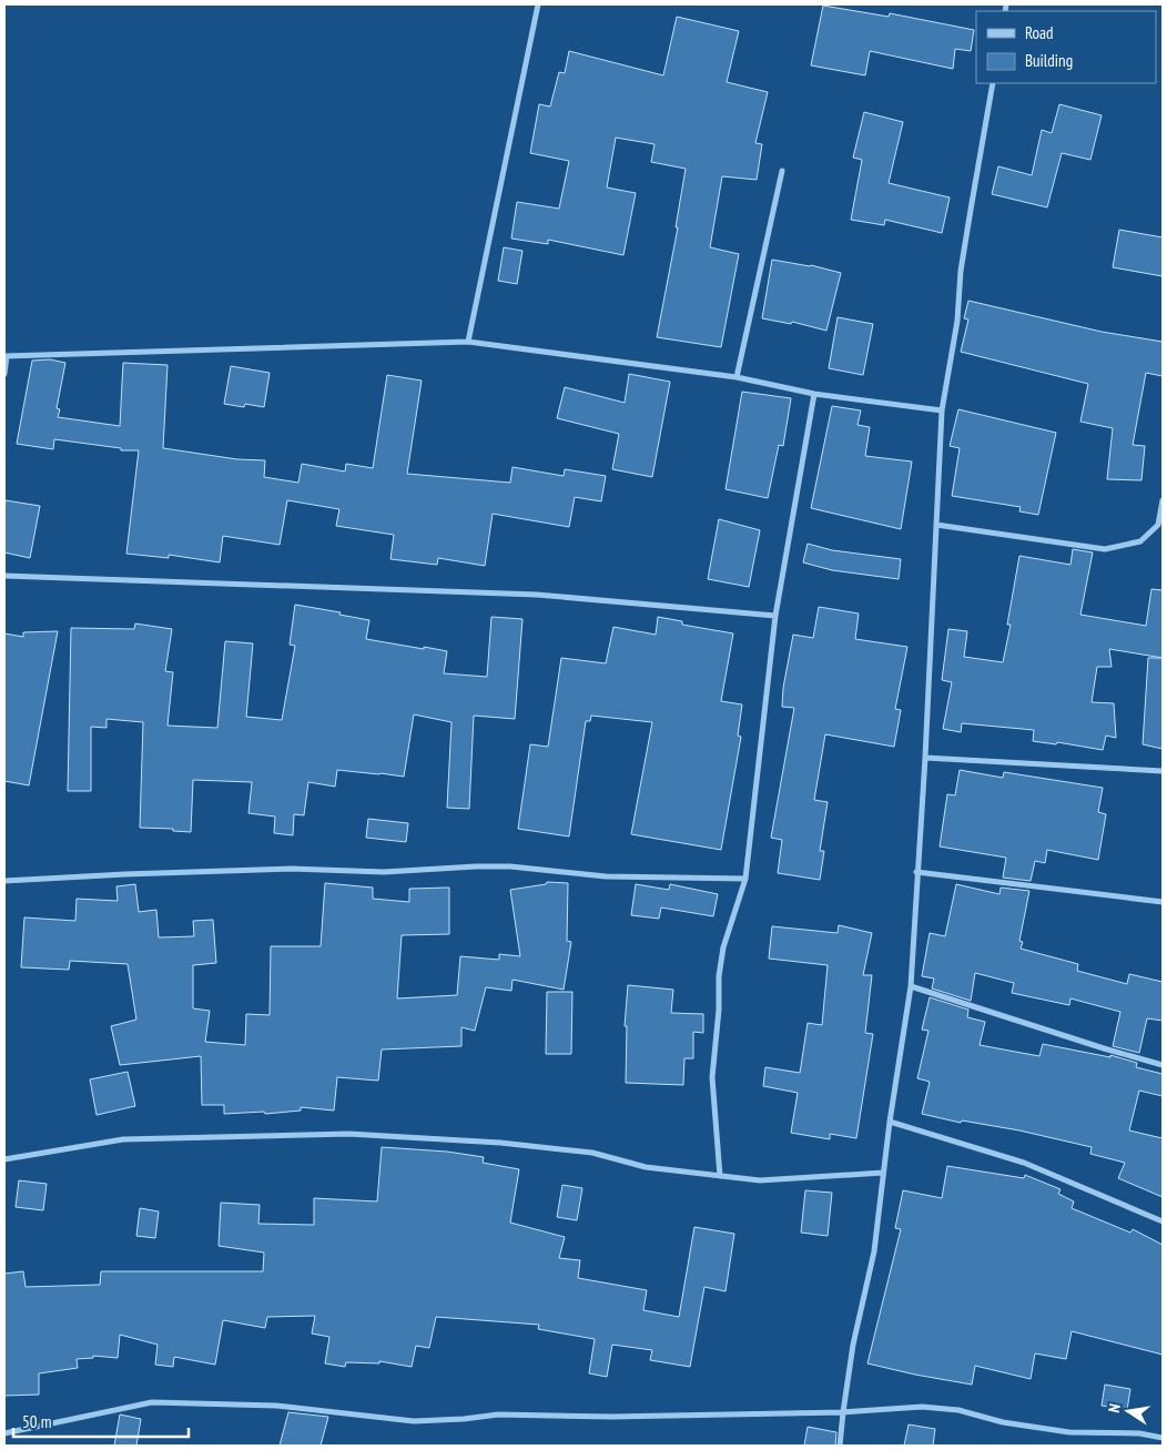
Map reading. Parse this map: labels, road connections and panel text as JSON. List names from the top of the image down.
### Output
{
  "legend": ["Road", "Building"],
  "scale_bar": "50 m",
  "north": "left"
}
